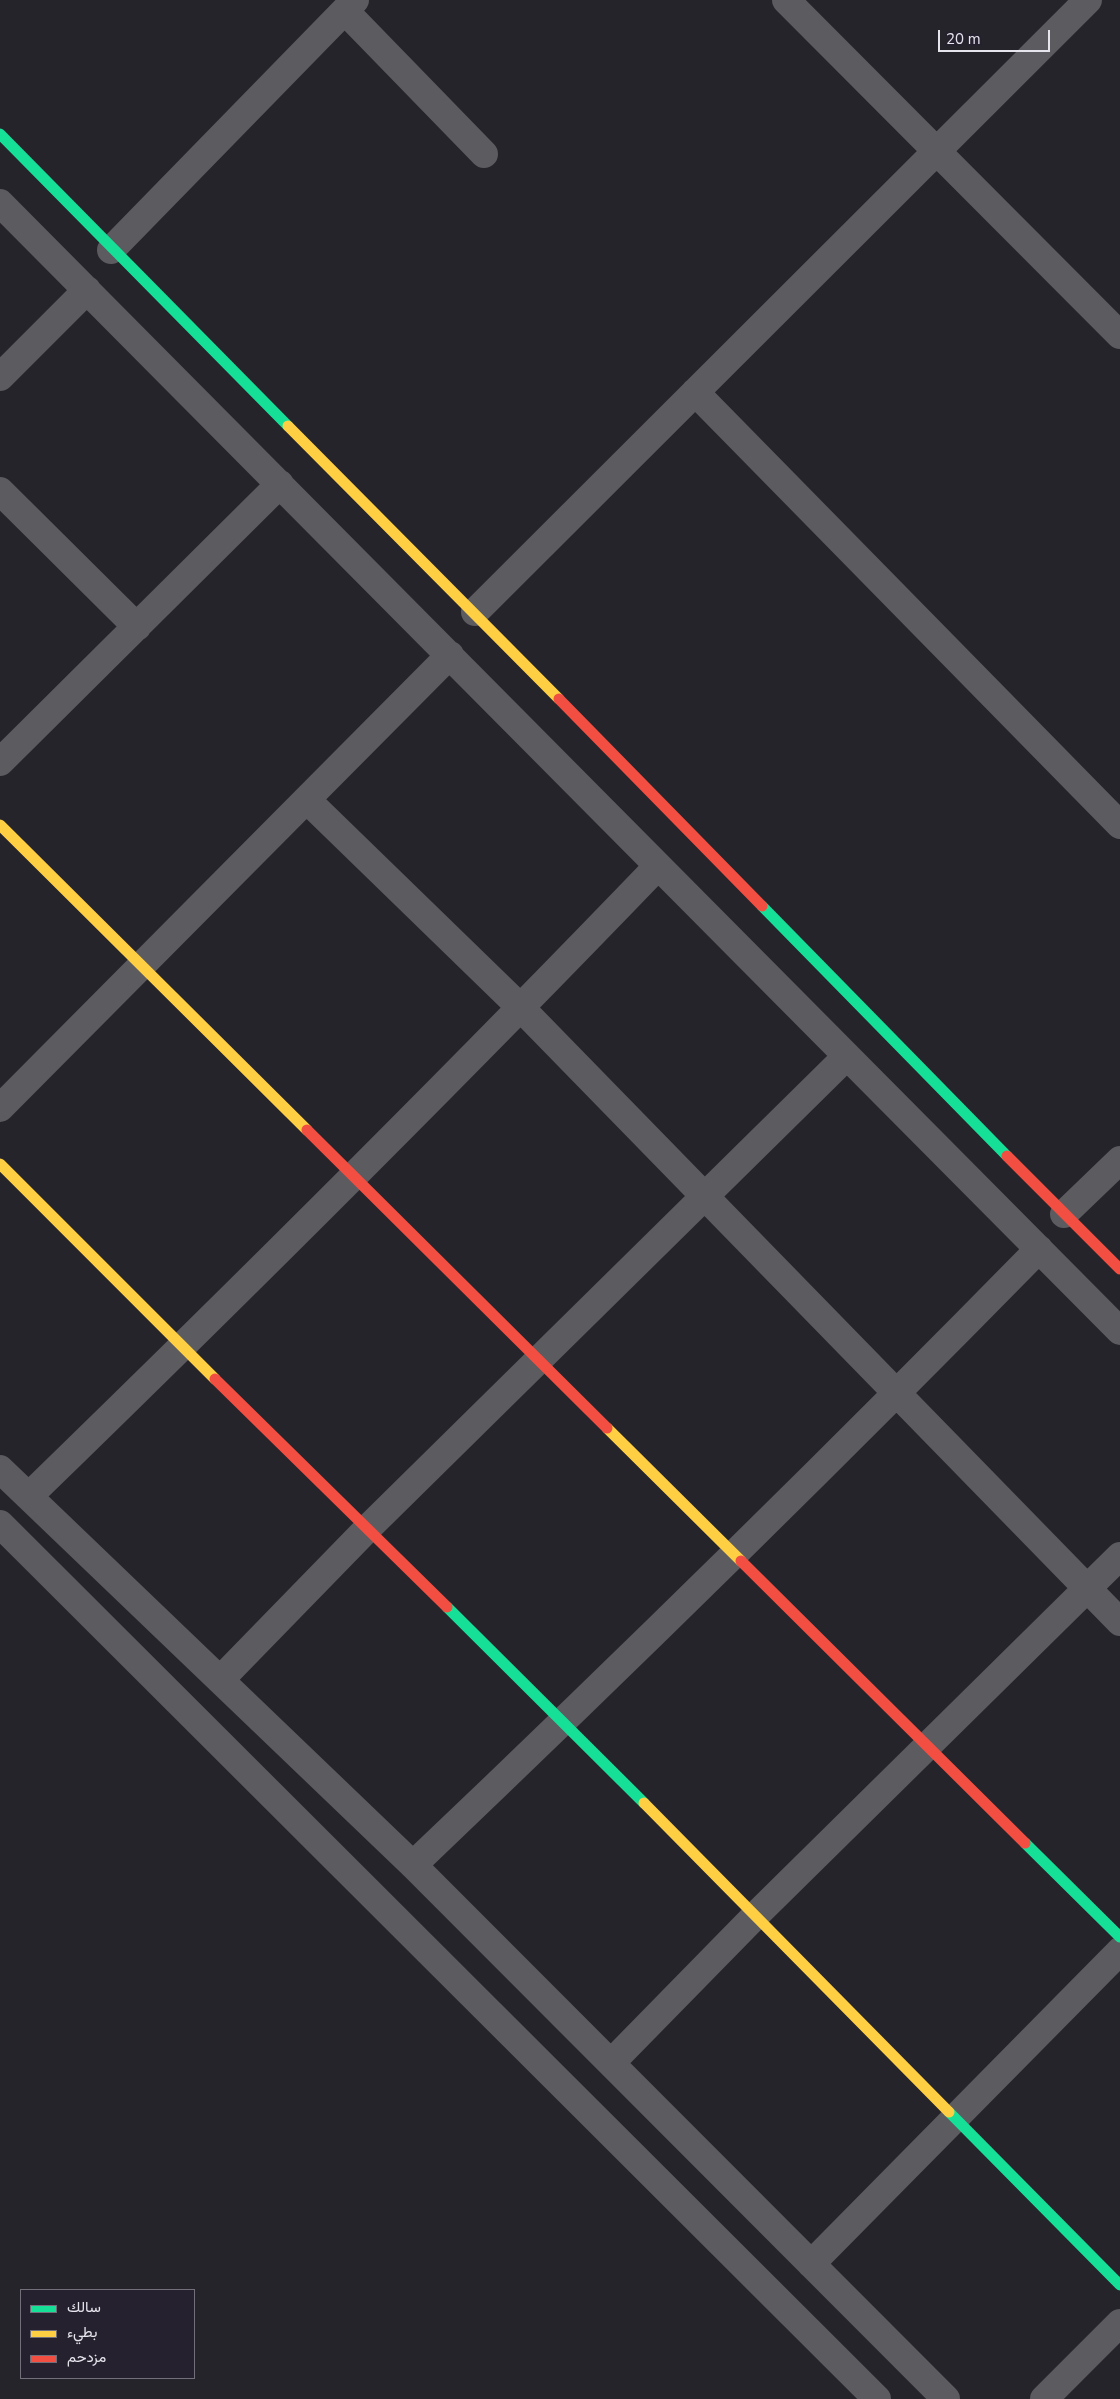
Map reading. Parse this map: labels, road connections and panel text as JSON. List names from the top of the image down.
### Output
{
  "legend": ["سالك", "بطيء", "مزدحم"],
  "scale_bar": "20 m"
}
